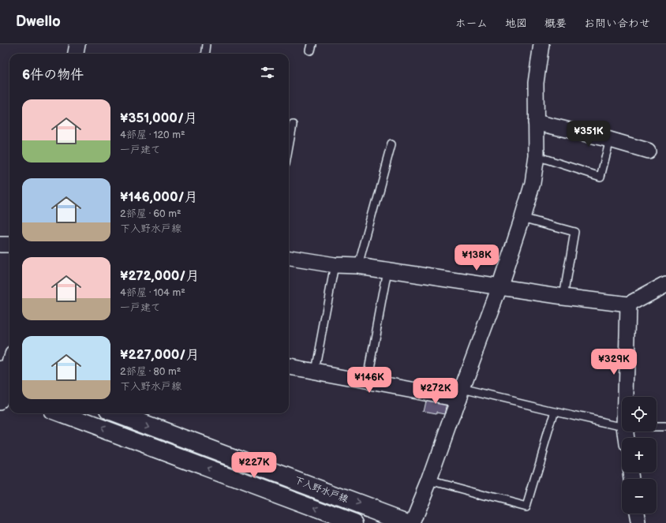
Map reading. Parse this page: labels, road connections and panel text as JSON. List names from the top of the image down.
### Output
{
  "streets": {
    "main road": ["下入野水戸線"]
  },
  "page": {
    "header": "Dwello",
    "nav": [
      "ホーム",
      "地図",
      "概要",
      "お問い合わせ"
    ],
    "heading": "6件の物件",
    "list": [
      {
        "name": "¥351,000/月",
        "note": "4部屋 · 120 m² · 一戸建て"
      },
      {
        "name": "¥146,000/月",
        "note": "2部屋 · 60 m² · 下入野水戸線"
      },
      {
        "name": "¥272,000/月",
        "note": "4部屋 · 104 m² · 一戸建て"
      },
      {
        "name": "¥227,000/月",
        "note": "2部屋 · 80 m² · 下入野水戸線"
      }
    ],
    "price": [
      "¥351K",
      "¥138K",
      "¥329K",
      "¥146K",
      "¥272K",
      "¥227K"
    ],
    "map_buttons": ["+", "−"]
  }
}
